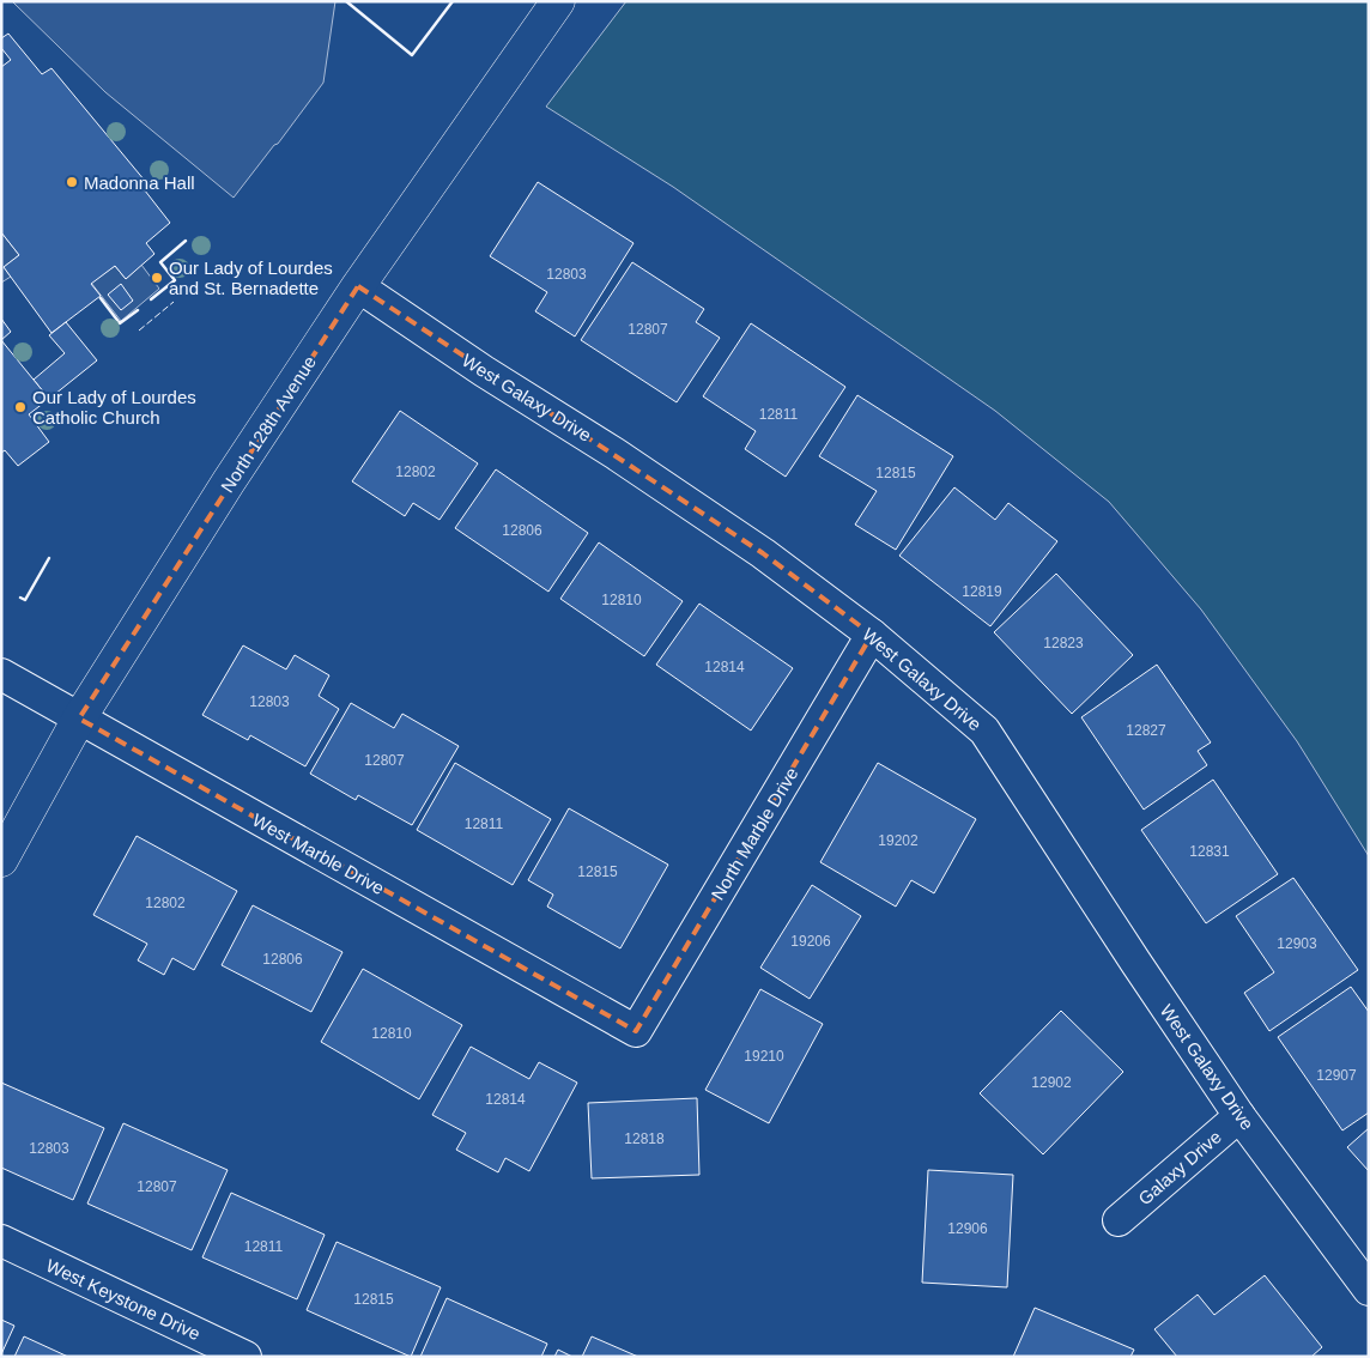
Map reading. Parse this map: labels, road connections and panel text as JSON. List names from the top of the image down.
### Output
{
  "streets": {
    "street": [
      "West Galaxy Drive",
      "North 128th Avenue",
      "North Marble Drive",
      "West Marble Drive",
      "Galaxy Drive",
      "West Keystone Drive"
    ]
  },
  "crossings": [
    ["West Galaxy Drive", "North 128th Avenue"],
    ["West Galaxy Drive", "North Marble Drive"],
    ["West Galaxy Drive", "Galaxy Drive"],
    ["North 128th Avenue", "West Marble Drive"],
    ["North Marble Drive", "West Marble Drive"]
  ],
  "places": ["Madonna Hall", "Our Lady of Lourdes and St. Bernadette", "Our Lady of Lourdes Catholic Church"],
  "house_numbers": [
    "12803",
    "12807",
    "12811",
    "12802",
    "12815",
    "12806",
    "12819",
    "12810",
    "12823",
    "12814",
    "12803",
    "12827",
    "12807",
    "12811",
    "19202",
    "12831",
    "12815",
    "12802",
    "19206",
    "12903",
    "12806",
    "12810",
    "19210",
    "12907",
    "12902",
    "12814",
    "12818",
    "12803",
    "12807",
    "12906",
    "12811",
    "12815"
  ]
}
